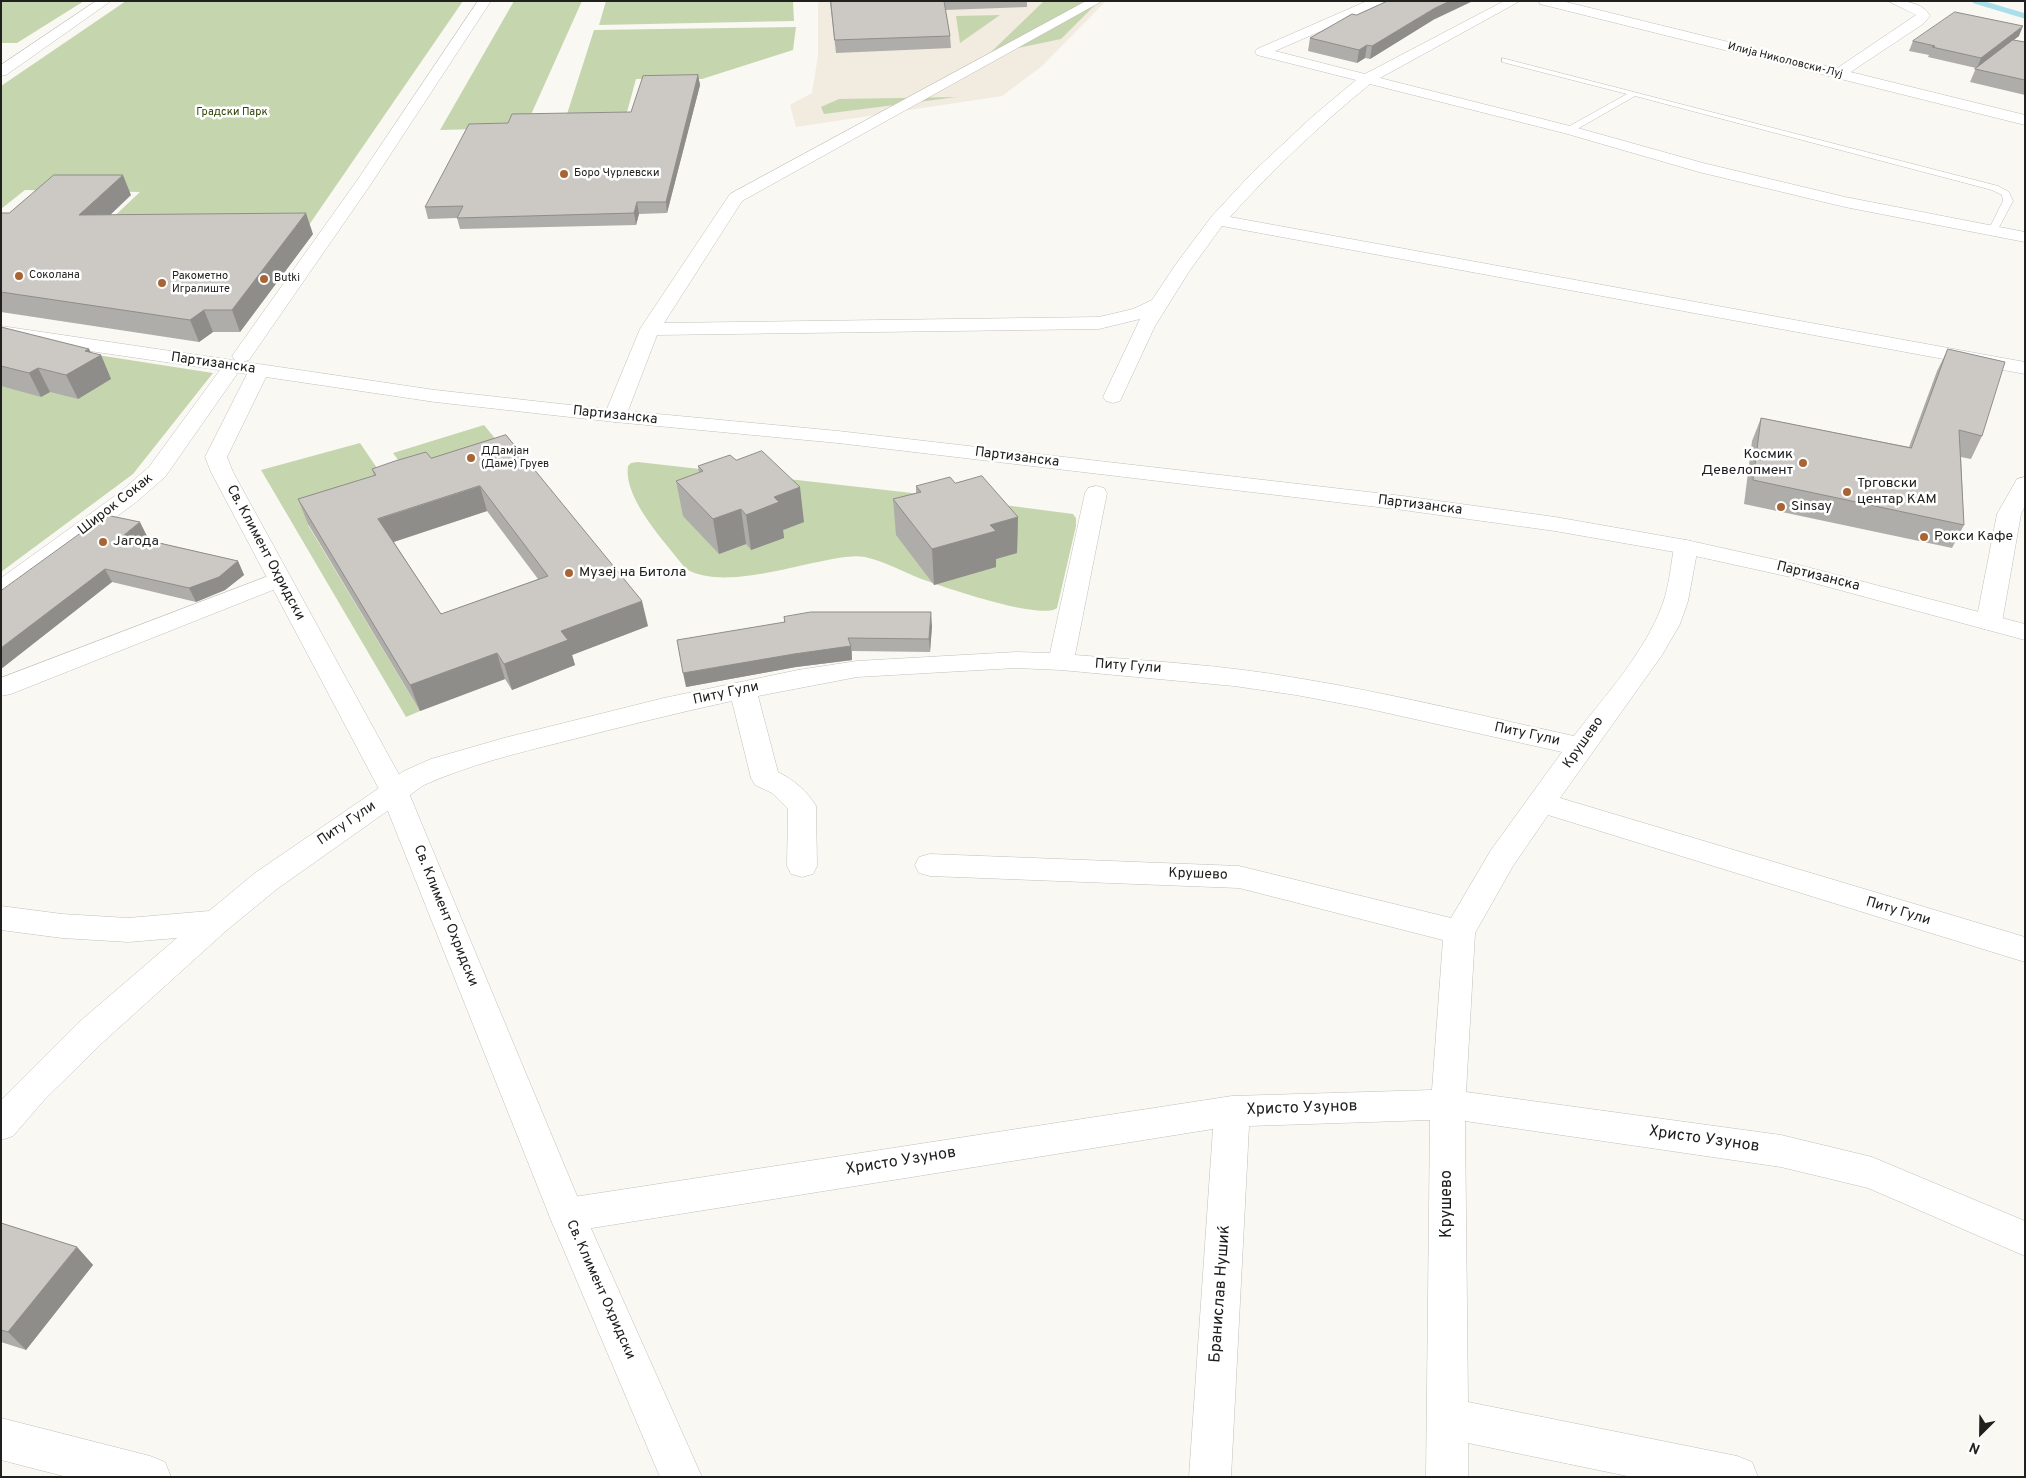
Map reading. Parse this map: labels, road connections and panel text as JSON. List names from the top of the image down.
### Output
{
  "streets": {
    "street": [
      "Илија Николовски-Луј",
      "Партизанска",
      "Широк Сокак",
      "Св. Климент Охридски",
      "Питу Гули",
      "Крушево",
      "Христо Узунов",
      "Бранислав Нушиќ"
    ]
  },
  "crossings": [
    ["Партизанска", "Св. Климент Охридски"],
    ["Партизанска", "Крушево"],
    ["Св. Климент Охридски", "Питу Гули"],
    ["Св. Климент Охридски", "Христо Узунов"],
    ["Питу Гули", "Крушево"],
    ["Крушево", "Христо Узунов"],
    ["Христо Узунов", "Бранислав Нушиќ"]
  ],
  "parks": ["Градски Парк"],
  "places": [
    "Боро Чурлевски",
    "Соколана",
    "Butki",
    "Ракометно Игралиште",
    "ДДамјан (Даме) Груев",
    "Космик Девелопмент",
    "Трговски центар КАМ",
    "Sinsay",
    "Рокси Кафе",
    "Јагода",
    "Музеј на Битола"
  ],
  "north": "bottom left"
}
